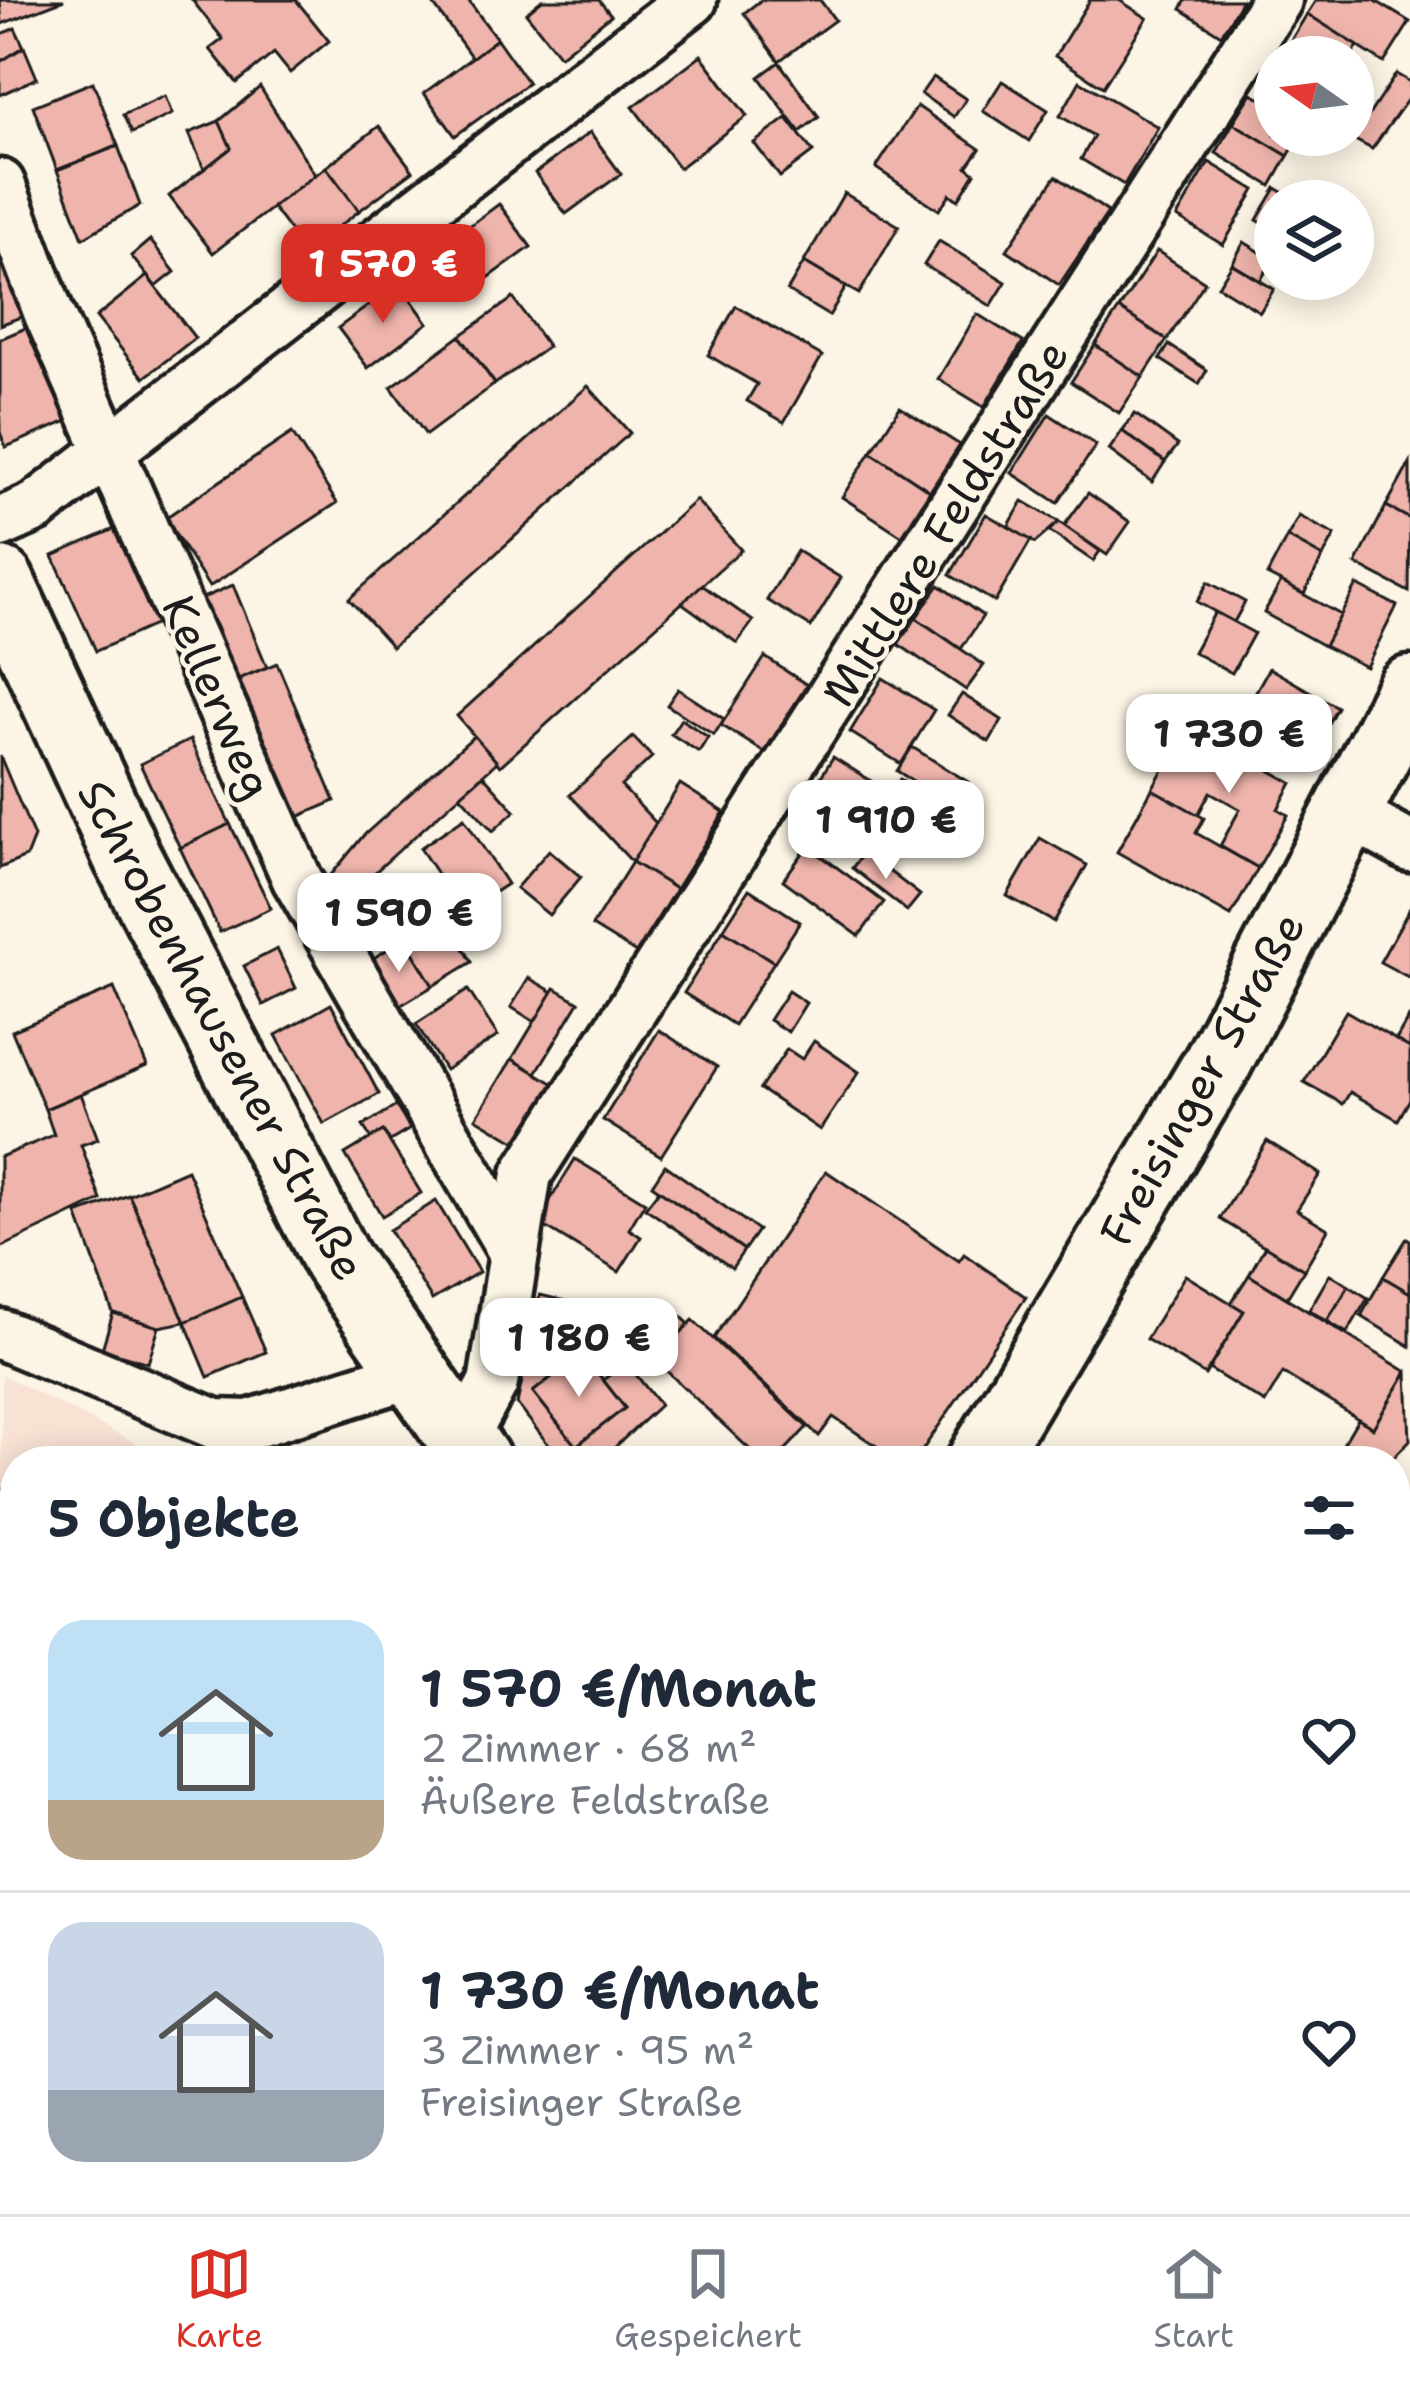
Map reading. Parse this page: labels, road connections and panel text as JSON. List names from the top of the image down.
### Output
{
  "streets": {
    "main road": ["Schrobenhausener Straße", "Freisinger Straße"],
    "street": ["Mittlere Feldstraße", "Kellerweg"]
  },
  "crossings": [
    ["Mittlere Feldstraße", "Kellerweg"]
  ],
  "north": "left",
  "page": {
    "price": [
      "1 570 €",
      "1 730 €",
      "1 910 €",
      "1 590 €",
      "1 180 €"
    ],
    "heading": "5 Objekte",
    "list": [
      {
        "name": "1 570 €/Monat",
        "note": "2 Zimmer · 68 m² · Äußere Feldstraße"
      },
      {
        "name": "1 730 €/Monat",
        "note": "3 Zimmer · 95 m² · Freisinger Straße"
      }
    ],
    "tabs": ["Karte", "Gespeichert", "Start"]
  }
}
